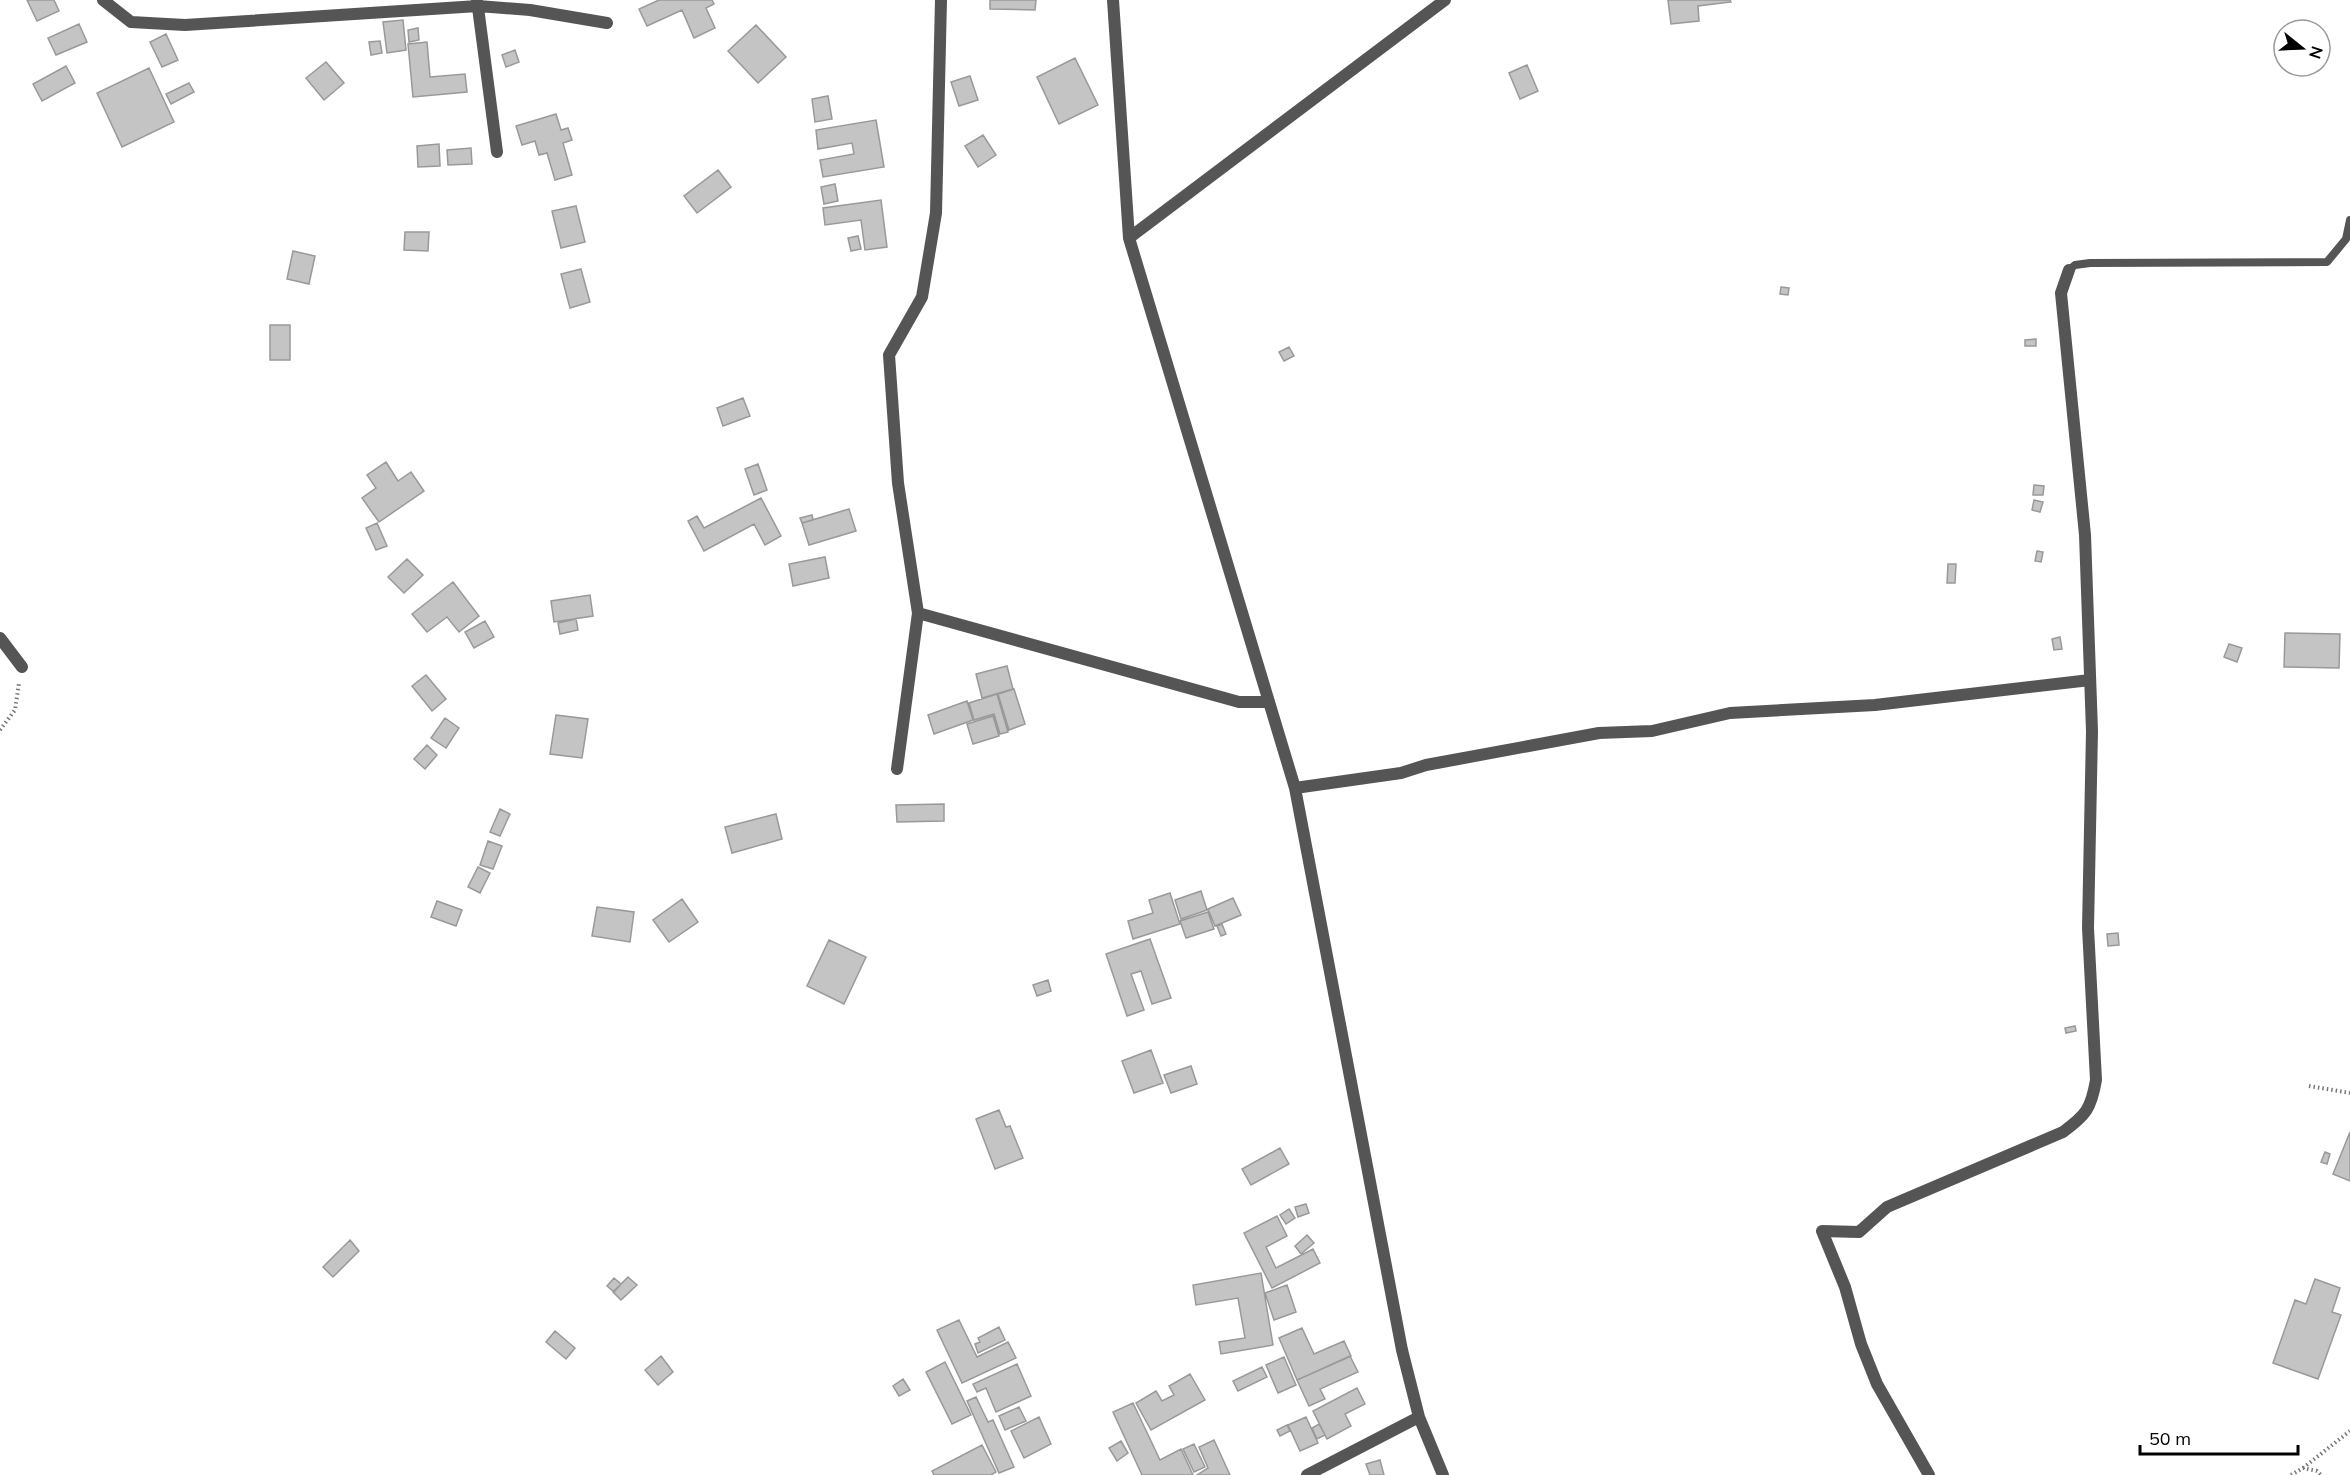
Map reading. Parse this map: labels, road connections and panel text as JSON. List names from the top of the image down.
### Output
{
  "scale_bar": "50 m",
  "north": "right"
}
